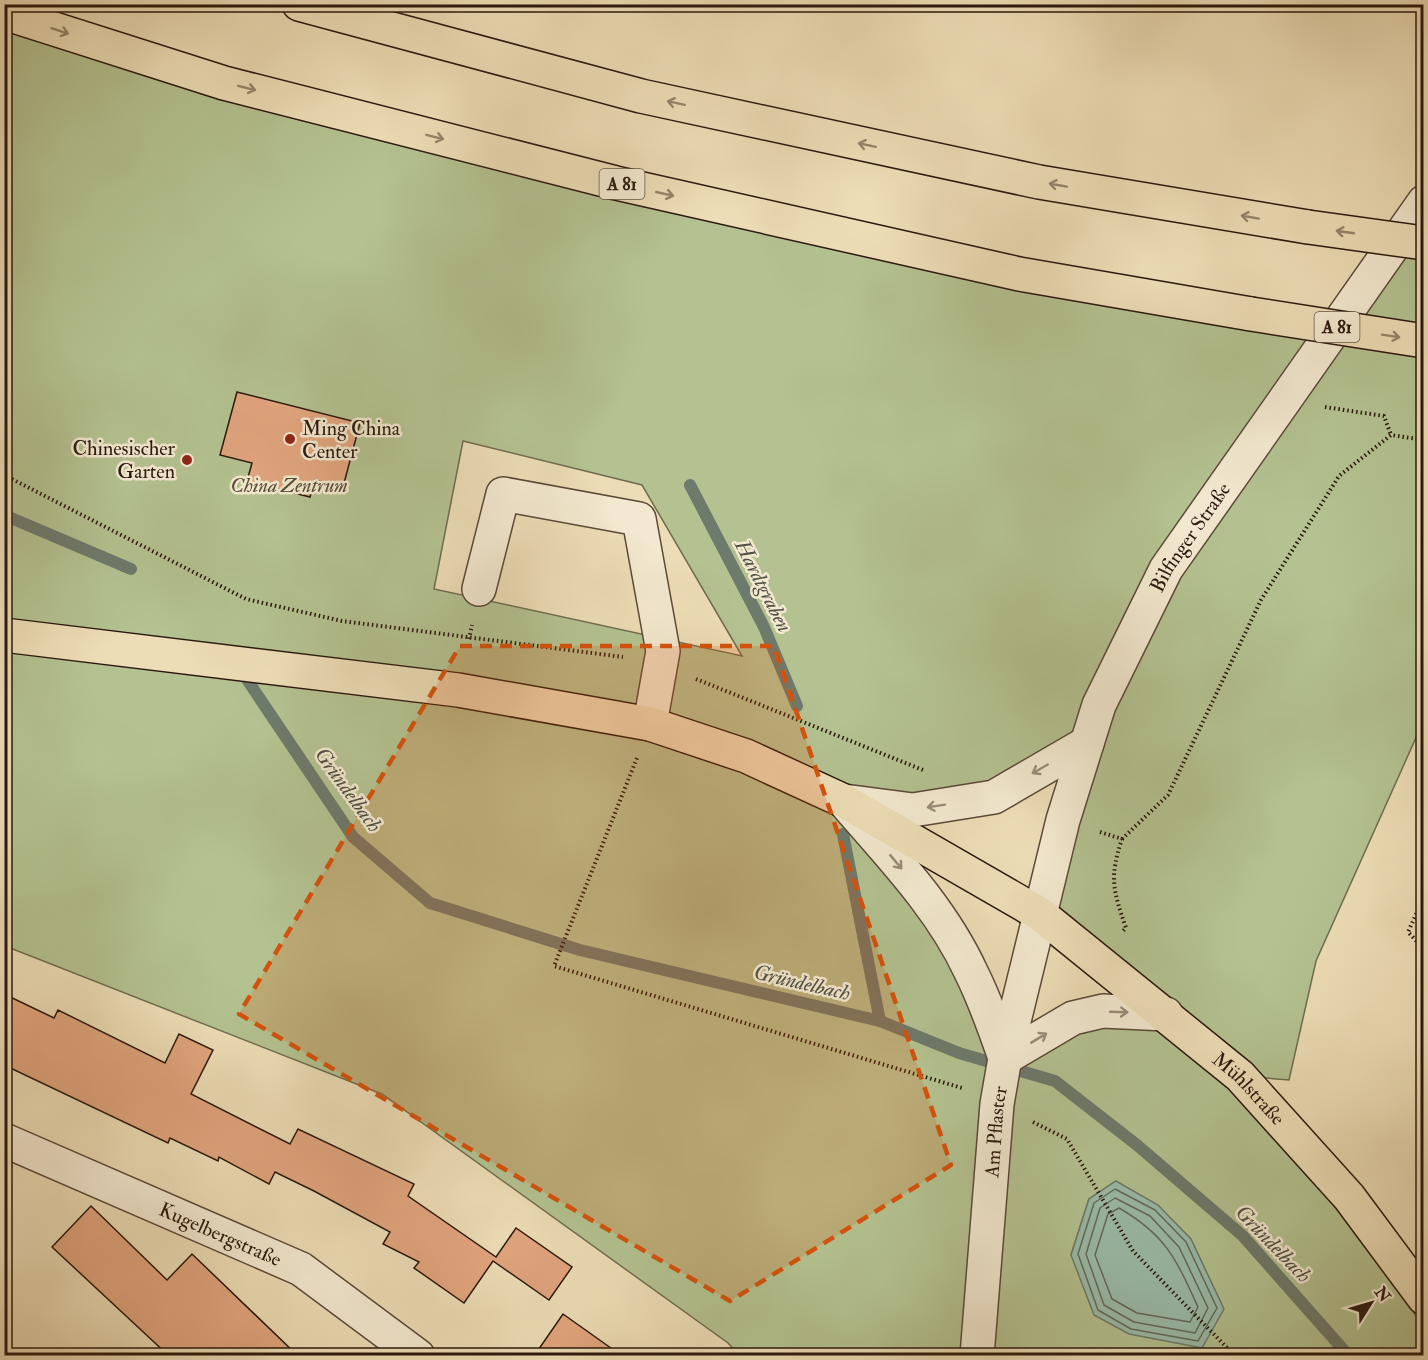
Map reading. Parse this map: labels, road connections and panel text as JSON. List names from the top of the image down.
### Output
{
  "streets": {
    "main road": ["A 81", "Mühlstraße"],
    "street": ["Bilfinger Straße", "Am Pflaster", "Kugelbergstraße"]
  },
  "crossings": [
    ["Bilfinger Straße", "Mühlstraße"],
    ["Bilfinger Straße", "Am Pflaster"],
    ["Mühlstraße", "Am Pflaster"]
  ],
  "water": ["Hardtgraben", "Gründelbach"],
  "parks": ["China Zentrum"],
  "places": ["Ming China Center", "Chinesischer Garten"],
  "north": "top right"
}
